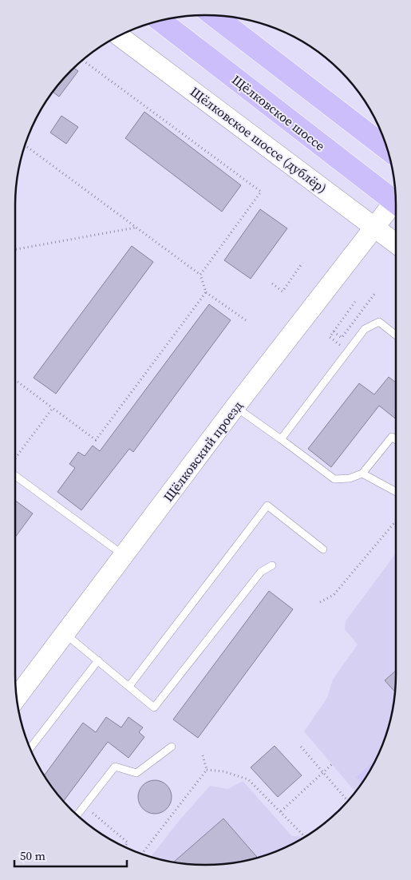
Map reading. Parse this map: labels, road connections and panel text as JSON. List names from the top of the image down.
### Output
{
  "streets": {
    "main road": ["Щёлковское шоссе"],
    "street": ["Щёлковское шоссе (дублёр)", "Щёлковский проезд"]
  },
  "crossings": [
    ["Щёлковское шоссе (дублёр)", "Щёлковский проезд"]
  ],
  "scale_bar": "50 m"
}
